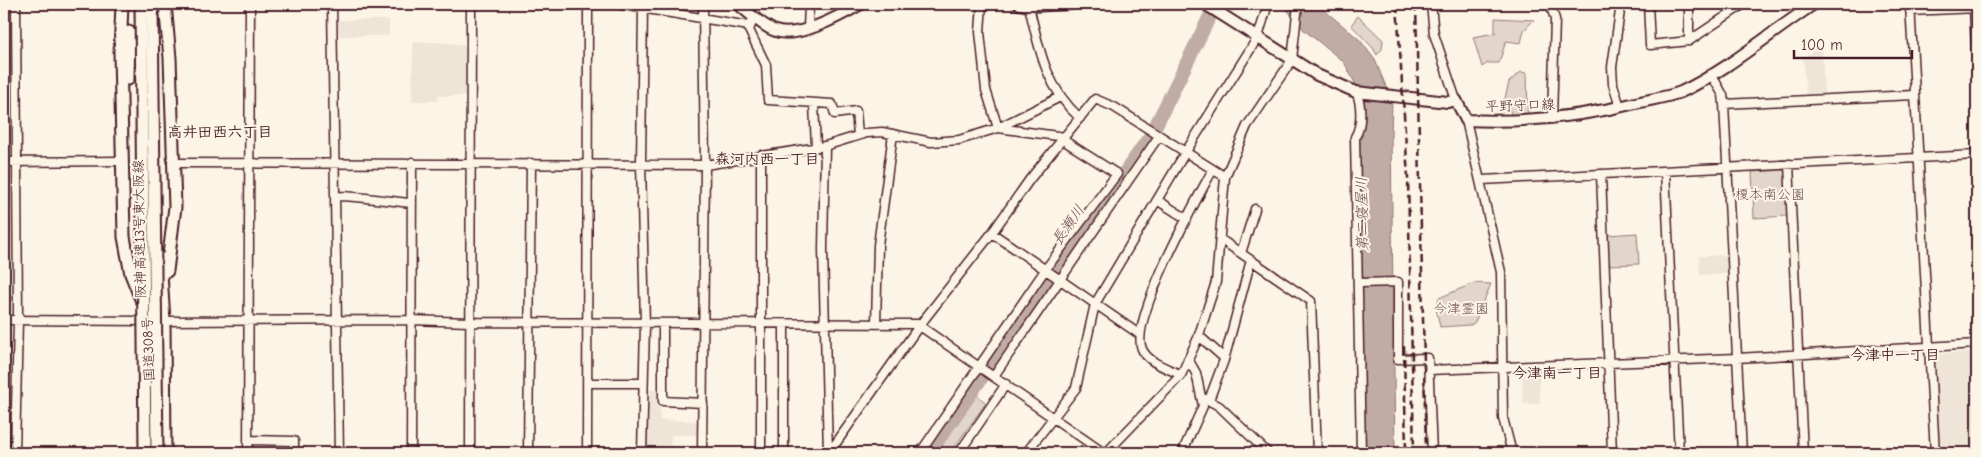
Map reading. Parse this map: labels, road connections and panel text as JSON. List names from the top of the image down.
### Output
{
  "streets": {
    "highway": ["阪神高速13号東大阪線", "国道308号"],
    "main road": ["平野守口線"]
  },
  "districts": [
    "高井田西六丁目",
    "森河内西一丁目",
    "今津中一丁目",
    "今津南一丁目"
  ],
  "water": ["第二寝屋川", "長瀬川"],
  "parks": ["榎本南公園", "今津霊園"],
  "scale_bar": "100 m"
}
